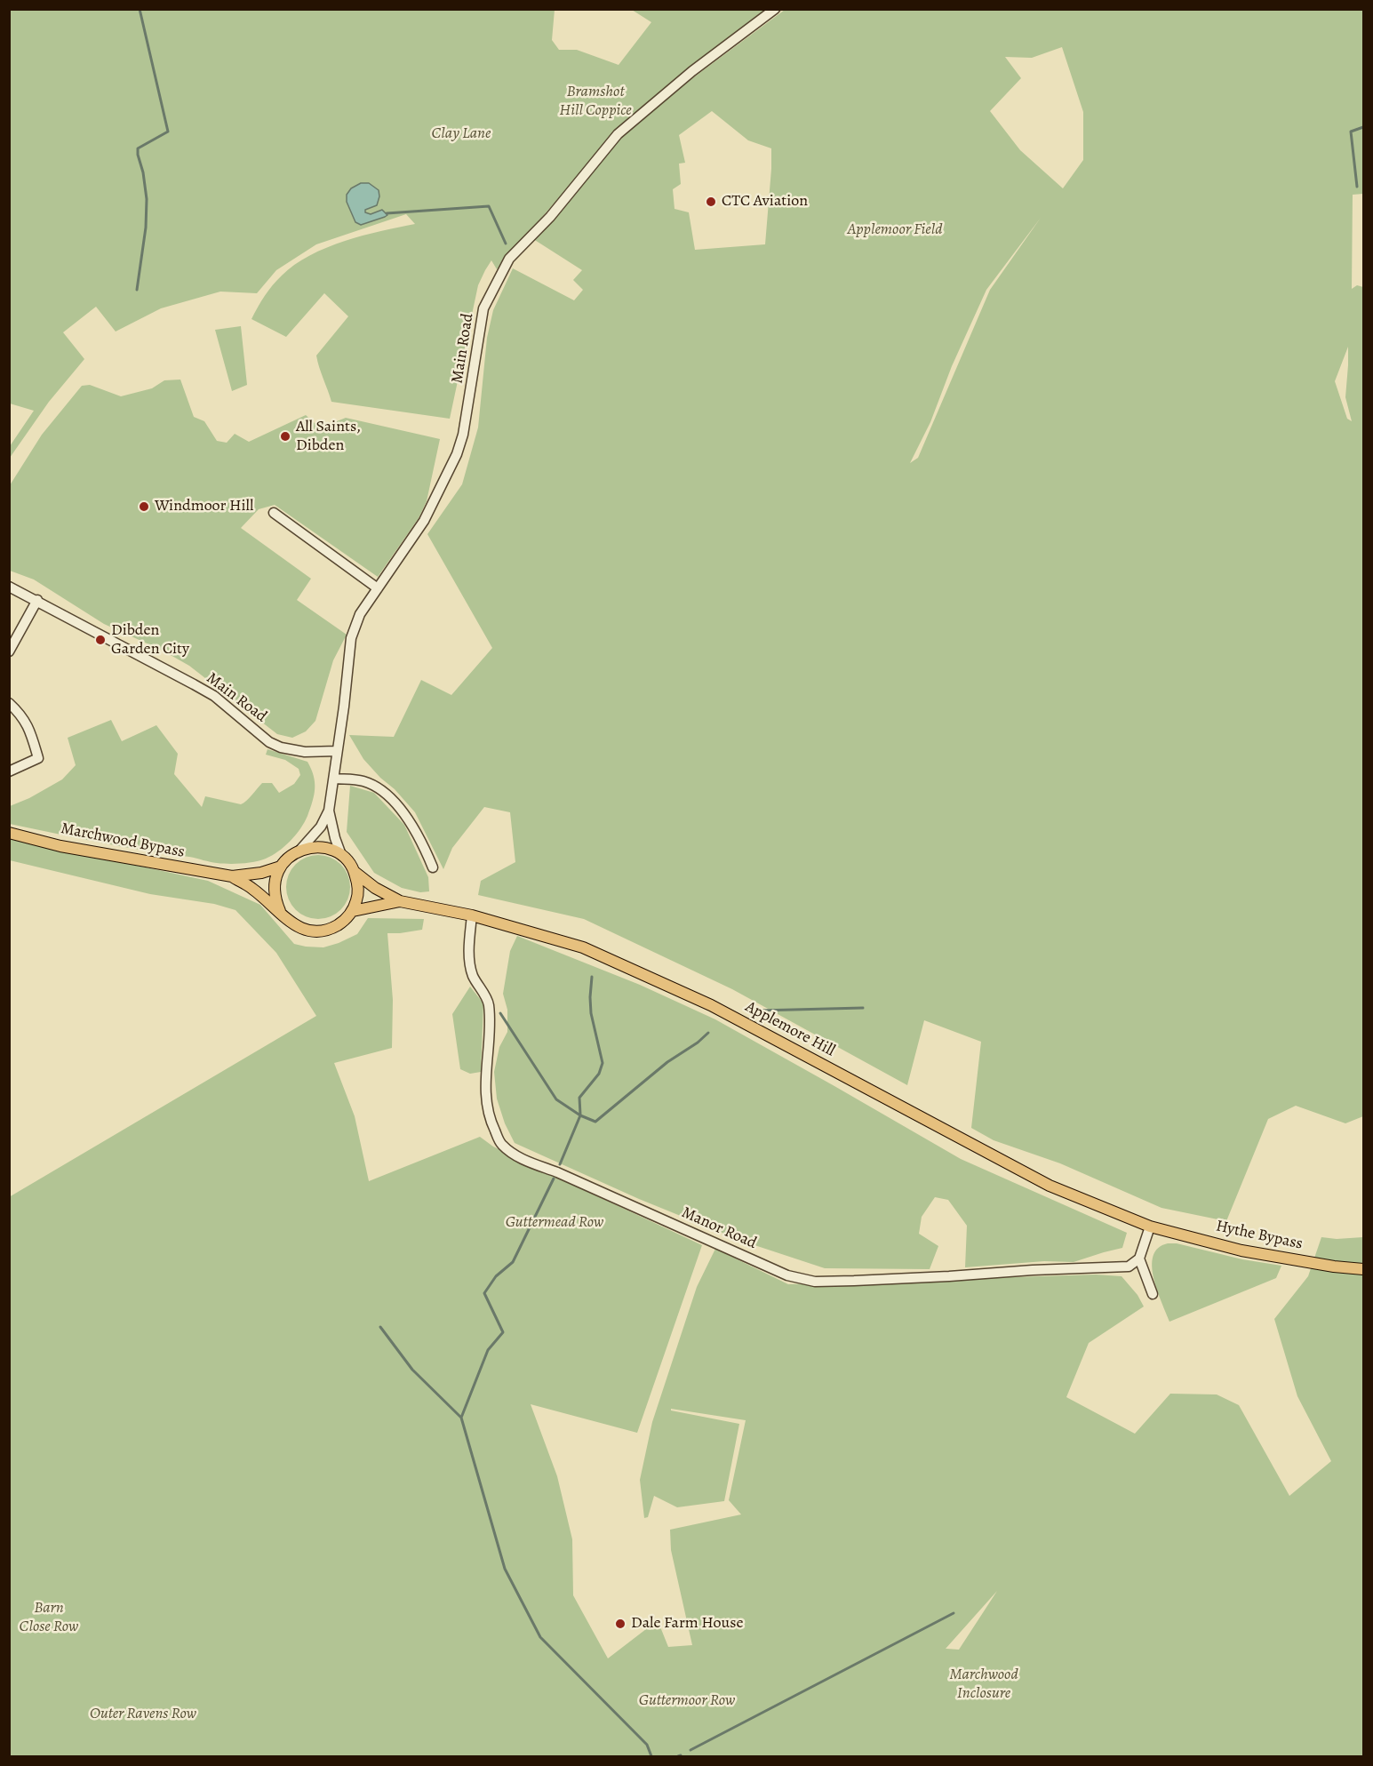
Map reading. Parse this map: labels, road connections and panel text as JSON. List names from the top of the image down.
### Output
{
  "streets": {
    "main road": ["Marchwood Bypass", "Applemore Hill", "Hythe Bypass"],
    "street": ["Main Road", "Manor Road"]
  },
  "crossings": [
    ["Main Road", "Marchwood Bypass"],
    ["Main Road", "Applemore Hill"],
    ["Marchwood Bypass", "Applemore Hill"],
    ["Applemore Hill", "Manor Road"],
    ["Applemore Hill", "Hythe Bypass"]
  ],
  "parks": [
    "Bramshot Hill Coppice",
    "Clay Lane",
    "Applemoor Field",
    "Guttermead Row",
    "Barn Close Row",
    "Marchwood Inclosure",
    "Guttermoor Row",
    "Outer Ravens Row"
  ],
  "places": [
    "CTC Aviation",
    "All Saints, Dibden",
    "Windmoor Hill",
    "Dibden Garden City",
    "Dale Farm House"
  ]
}
